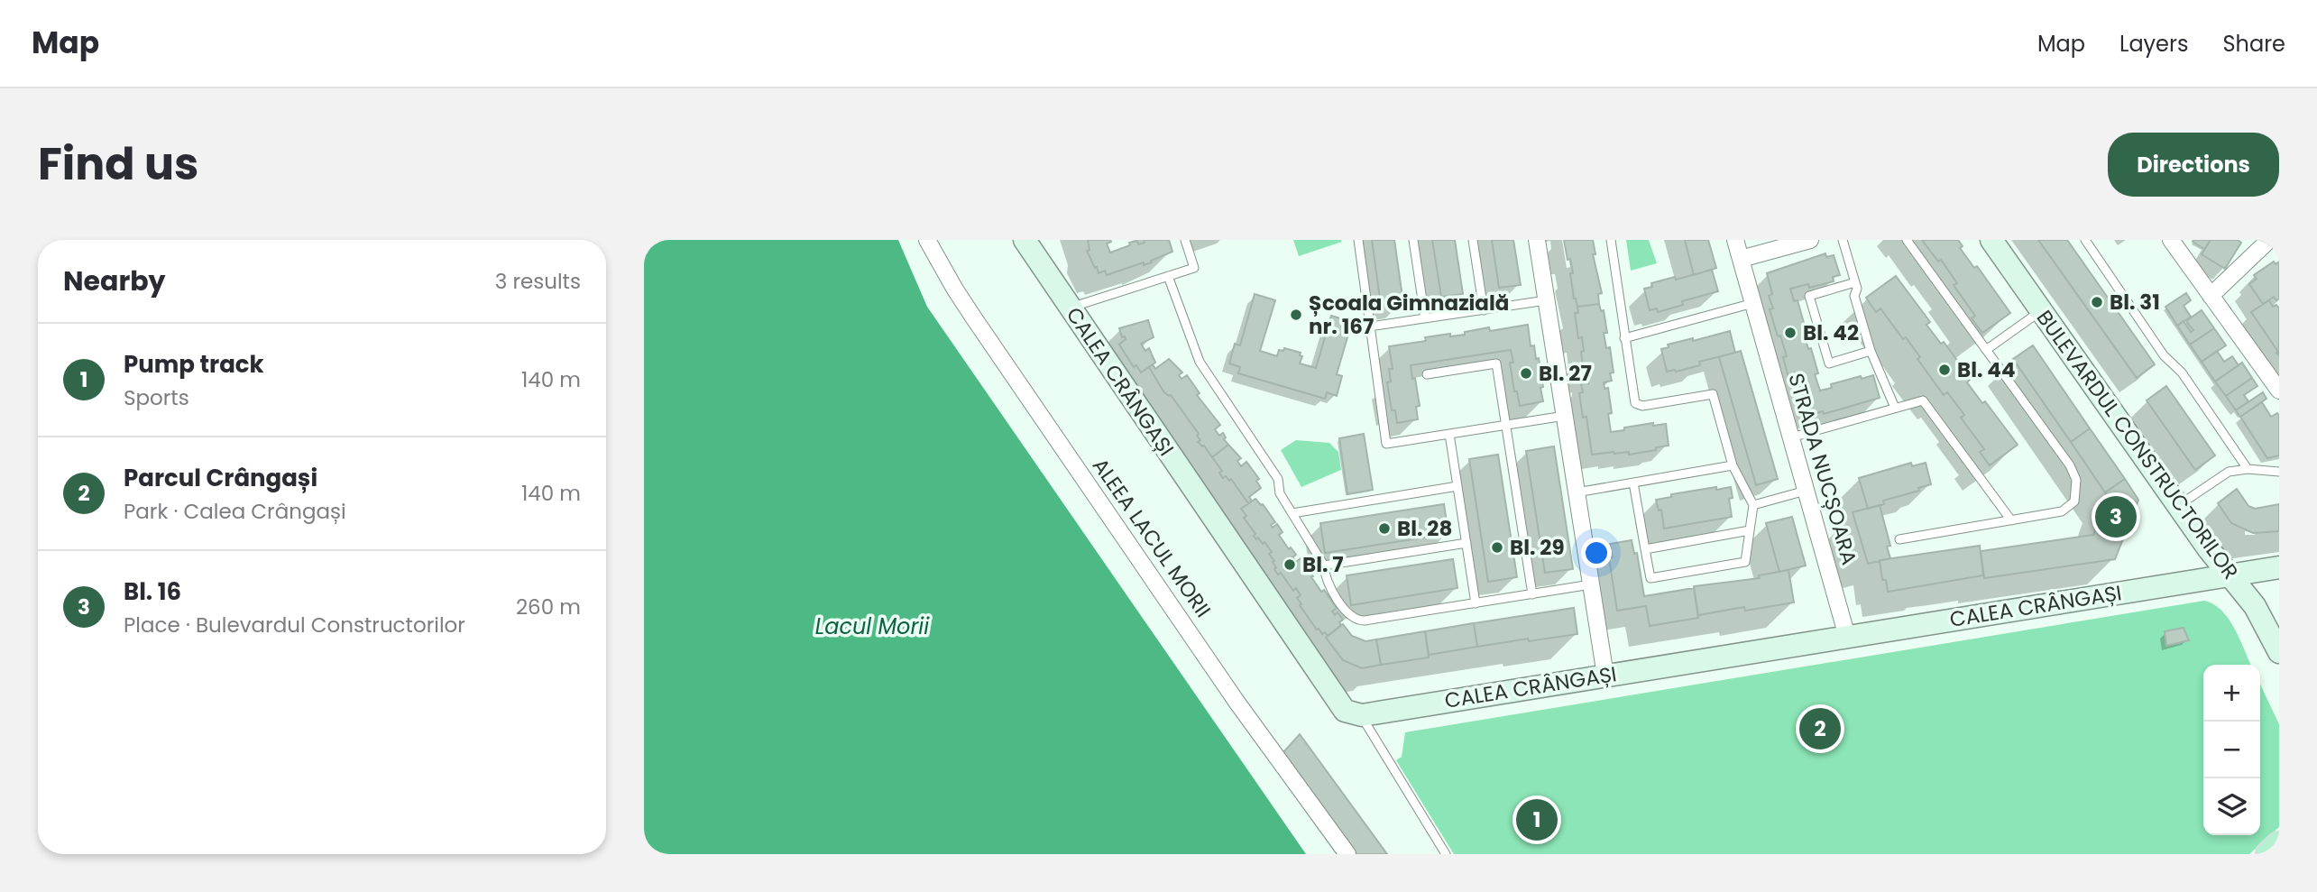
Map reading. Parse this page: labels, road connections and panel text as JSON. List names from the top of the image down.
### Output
{
  "streets": {
    "street": [
      "CALEA CRÂNGAȘI",
      "BULEVARDUL CONSTRUCTORILOR",
      "STRADA NUCȘOARA",
      "ALEEA LACUL MORII"
    ]
  },
  "crossings": [
    ["CALEA CRÂNGAȘI", "BULEVARDUL CONSTRUCTORILOR"],
    ["CALEA CRÂNGAȘI", "STRADA NUCȘOARA"]
  ],
  "water": ["Lacul Morii"],
  "places": [
    "Bl. 31",
    "Școala Gimnazială nr. 167",
    "Bl. 42",
    "Bl. 44",
    "Bl. 27",
    "Bl. 28",
    "Bl. 29",
    "Bl. 7"
  ],
  "page": {
    "header": "Map",
    "nav": ["Map", "Layers", "Share"],
    "title": "Find us",
    "buttons": "Directions",
    "heading": ["Nearby", "3 results"],
    "list": [
      {
        "mark": "1",
        "name": "Pump track",
        "note": "Sports",
        "value": "140 m"
      },
      {
        "mark": "2",
        "name": "Parcul Crângași",
        "note": "Park · Calea Crângași",
        "value": "140 m"
      },
      {
        "mark": "3",
        "name": "Bl. 16",
        "note": "Place · Bulevardul Constructorilor",
        "value": "260 m"
      }
    ],
    "pins": ["3", "2", "1"],
    "map_buttons": ["+", "−"]
  }
}
